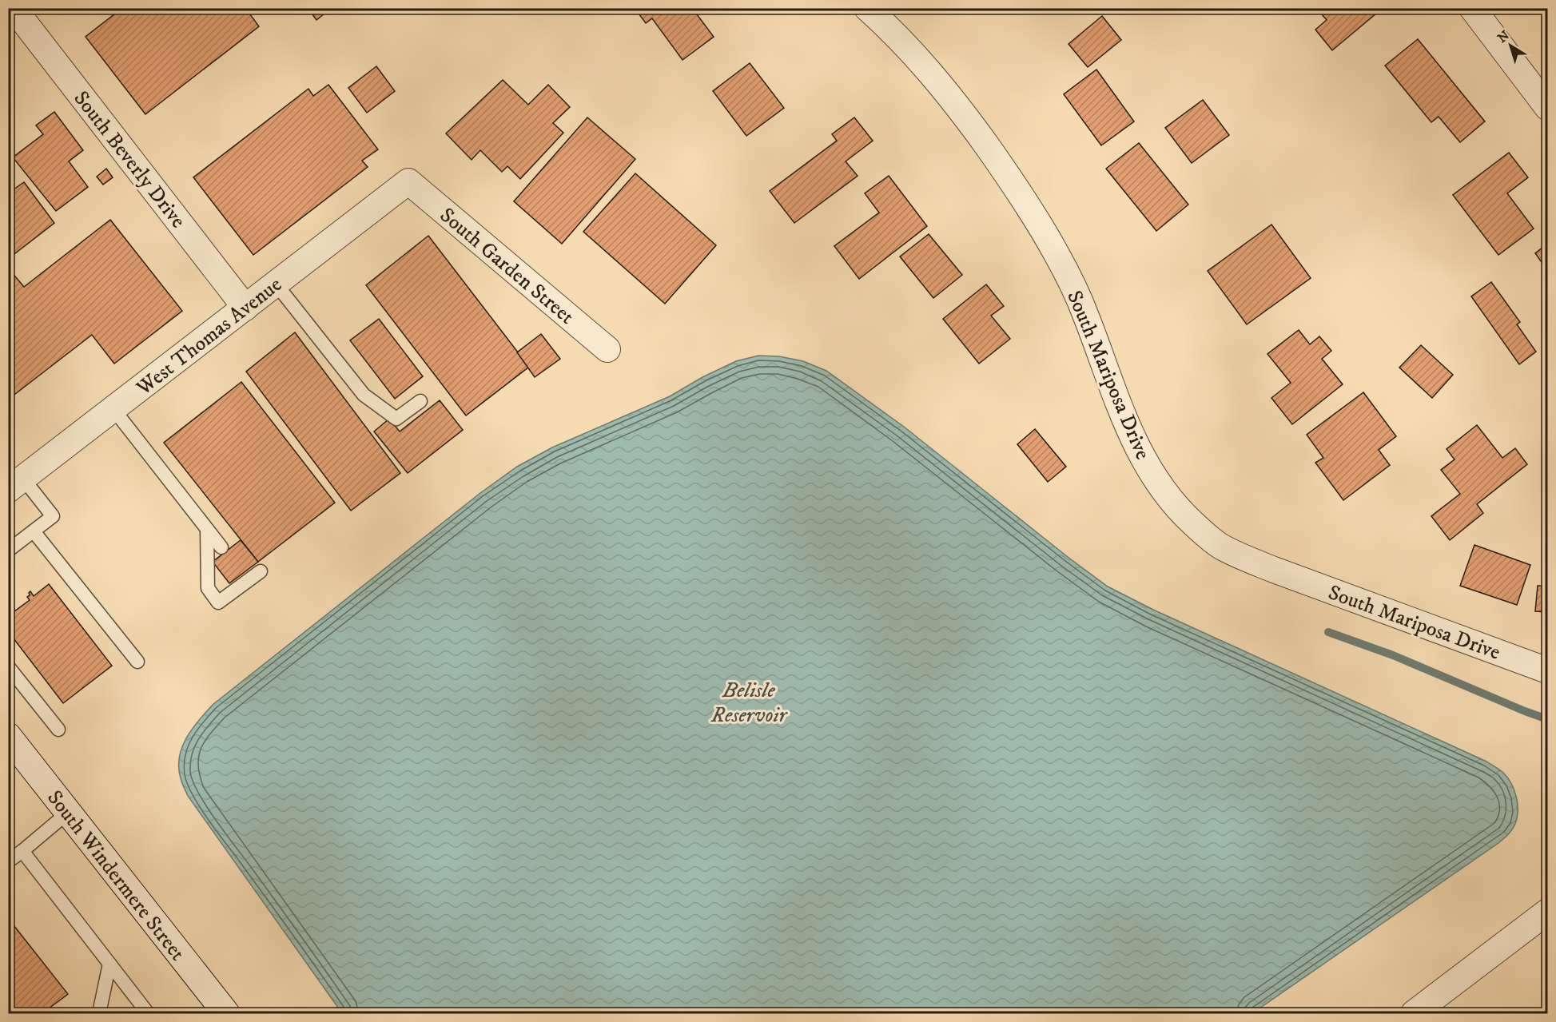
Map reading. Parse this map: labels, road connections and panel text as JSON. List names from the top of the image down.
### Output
{
  "streets": {
    "street": [
      "South Beverly Drive",
      "South Garden Street",
      "West Thomas Avenue",
      "South Mariposa Drive",
      "South Windermere Street"
    ]
  },
  "crossings": [
    ["South Beverly Drive", "West Thomas Avenue"],
    ["South Garden Street", "West Thomas Avenue"]
  ],
  "water": ["Belisle Reservoir"],
  "north": "top left"
}
